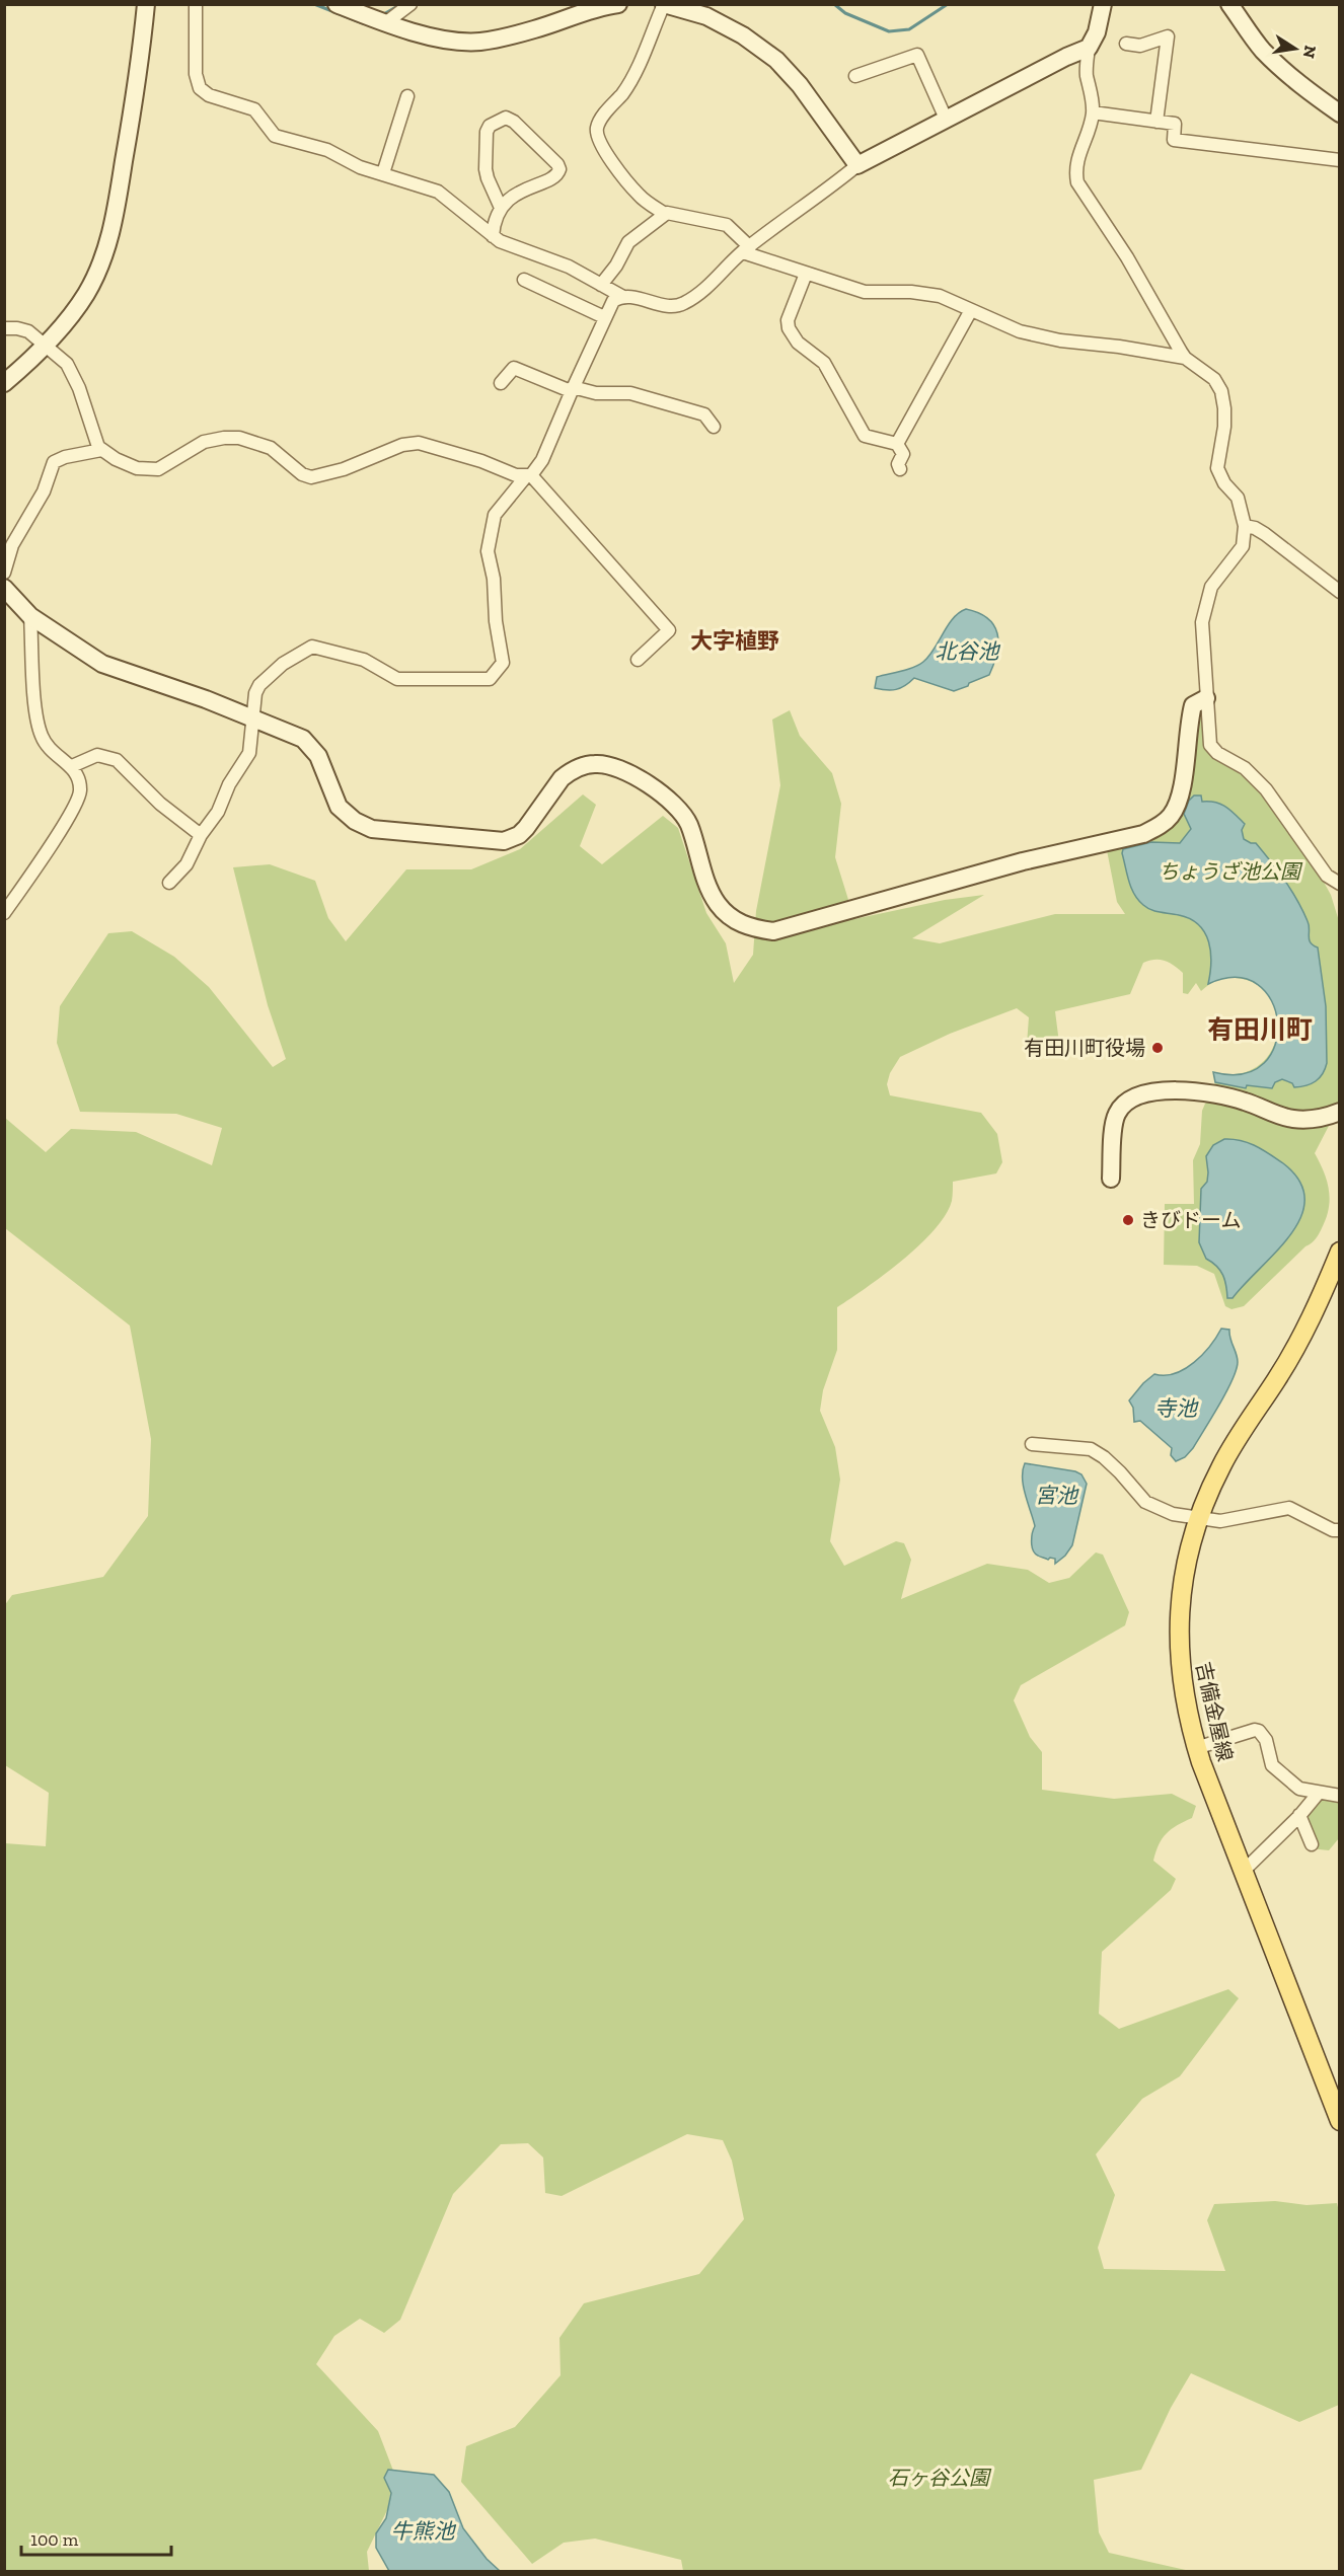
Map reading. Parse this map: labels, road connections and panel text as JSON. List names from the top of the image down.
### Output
{
  "streets": {
    "main road": ["吉備金屋線"]
  },
  "districts": ["大字植野", "有田川町"],
  "water": [
    "北谷池",
    "寺池",
    "宮池",
    "牛熊池"
  ],
  "parks": ["ちょうざ池公園", "石ヶ谷公園"],
  "places": ["有田川町役場", "きびドーム"],
  "scale_bar": "100 m",
  "north": "right"
}
